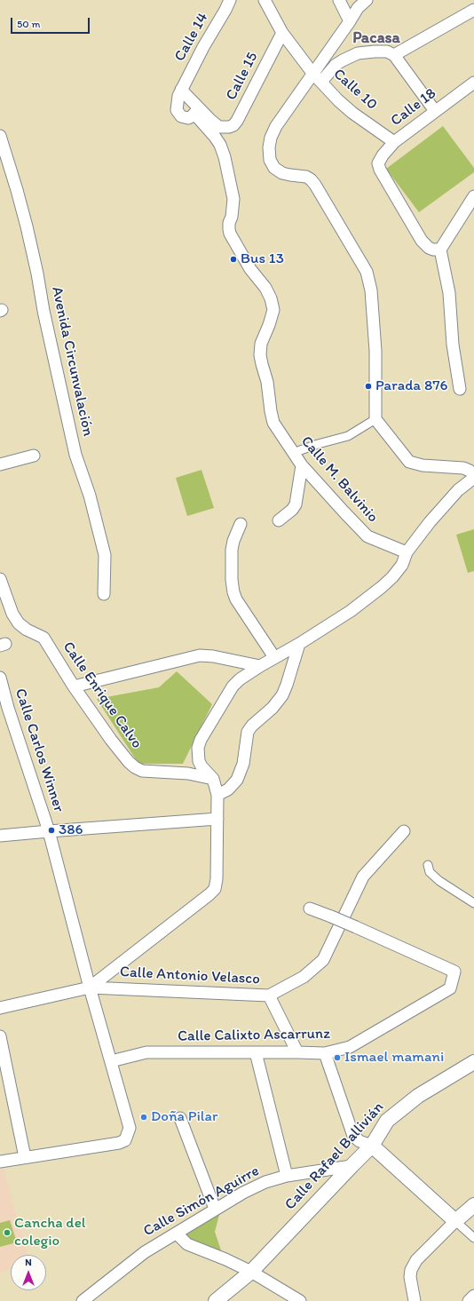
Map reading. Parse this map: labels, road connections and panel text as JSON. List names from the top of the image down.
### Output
{
  "streets": {
    "street": [
      "Calle 14",
      "Calle 15",
      "Calle 10",
      "Calle 18",
      "Avenida Circunvalación",
      "Calle M. Balvinio",
      "Calle Enrique Calvo",
      "Calle Carlos Winner",
      "Calle Antonio Velasco",
      "Calle Calixto Ascarrunz",
      "Calle Rafael Ballivián",
      "Calle Simón Aguirre"
    ]
  },
  "crossings": [
    ["Calle 14", "Calle 15"],
    ["Calle 14", "Calle M. Balvinio"],
    ["Calle 15", "Calle 10"],
    ["Calle 15", "Calle M. Balvinio"],
    ["Calle 10", "Calle 18"],
    ["Calle Carlos Winner", "Calle Antonio Velasco"],
    ["Calle Carlos Winner", "Calle Calixto Ascarrunz"],
    ["Calle Rafael Ballivián", "Calle Simón Aguirre"]
  ],
  "districts": ["Pacasa"],
  "places": [
    "Bus 13",
    "Parada 876",
    "386",
    "Ismael mamani",
    "Doña Pilar",
    "Cancha del colegio"
  ],
  "scale_bar": "50 m",
  "north": "top"
}
